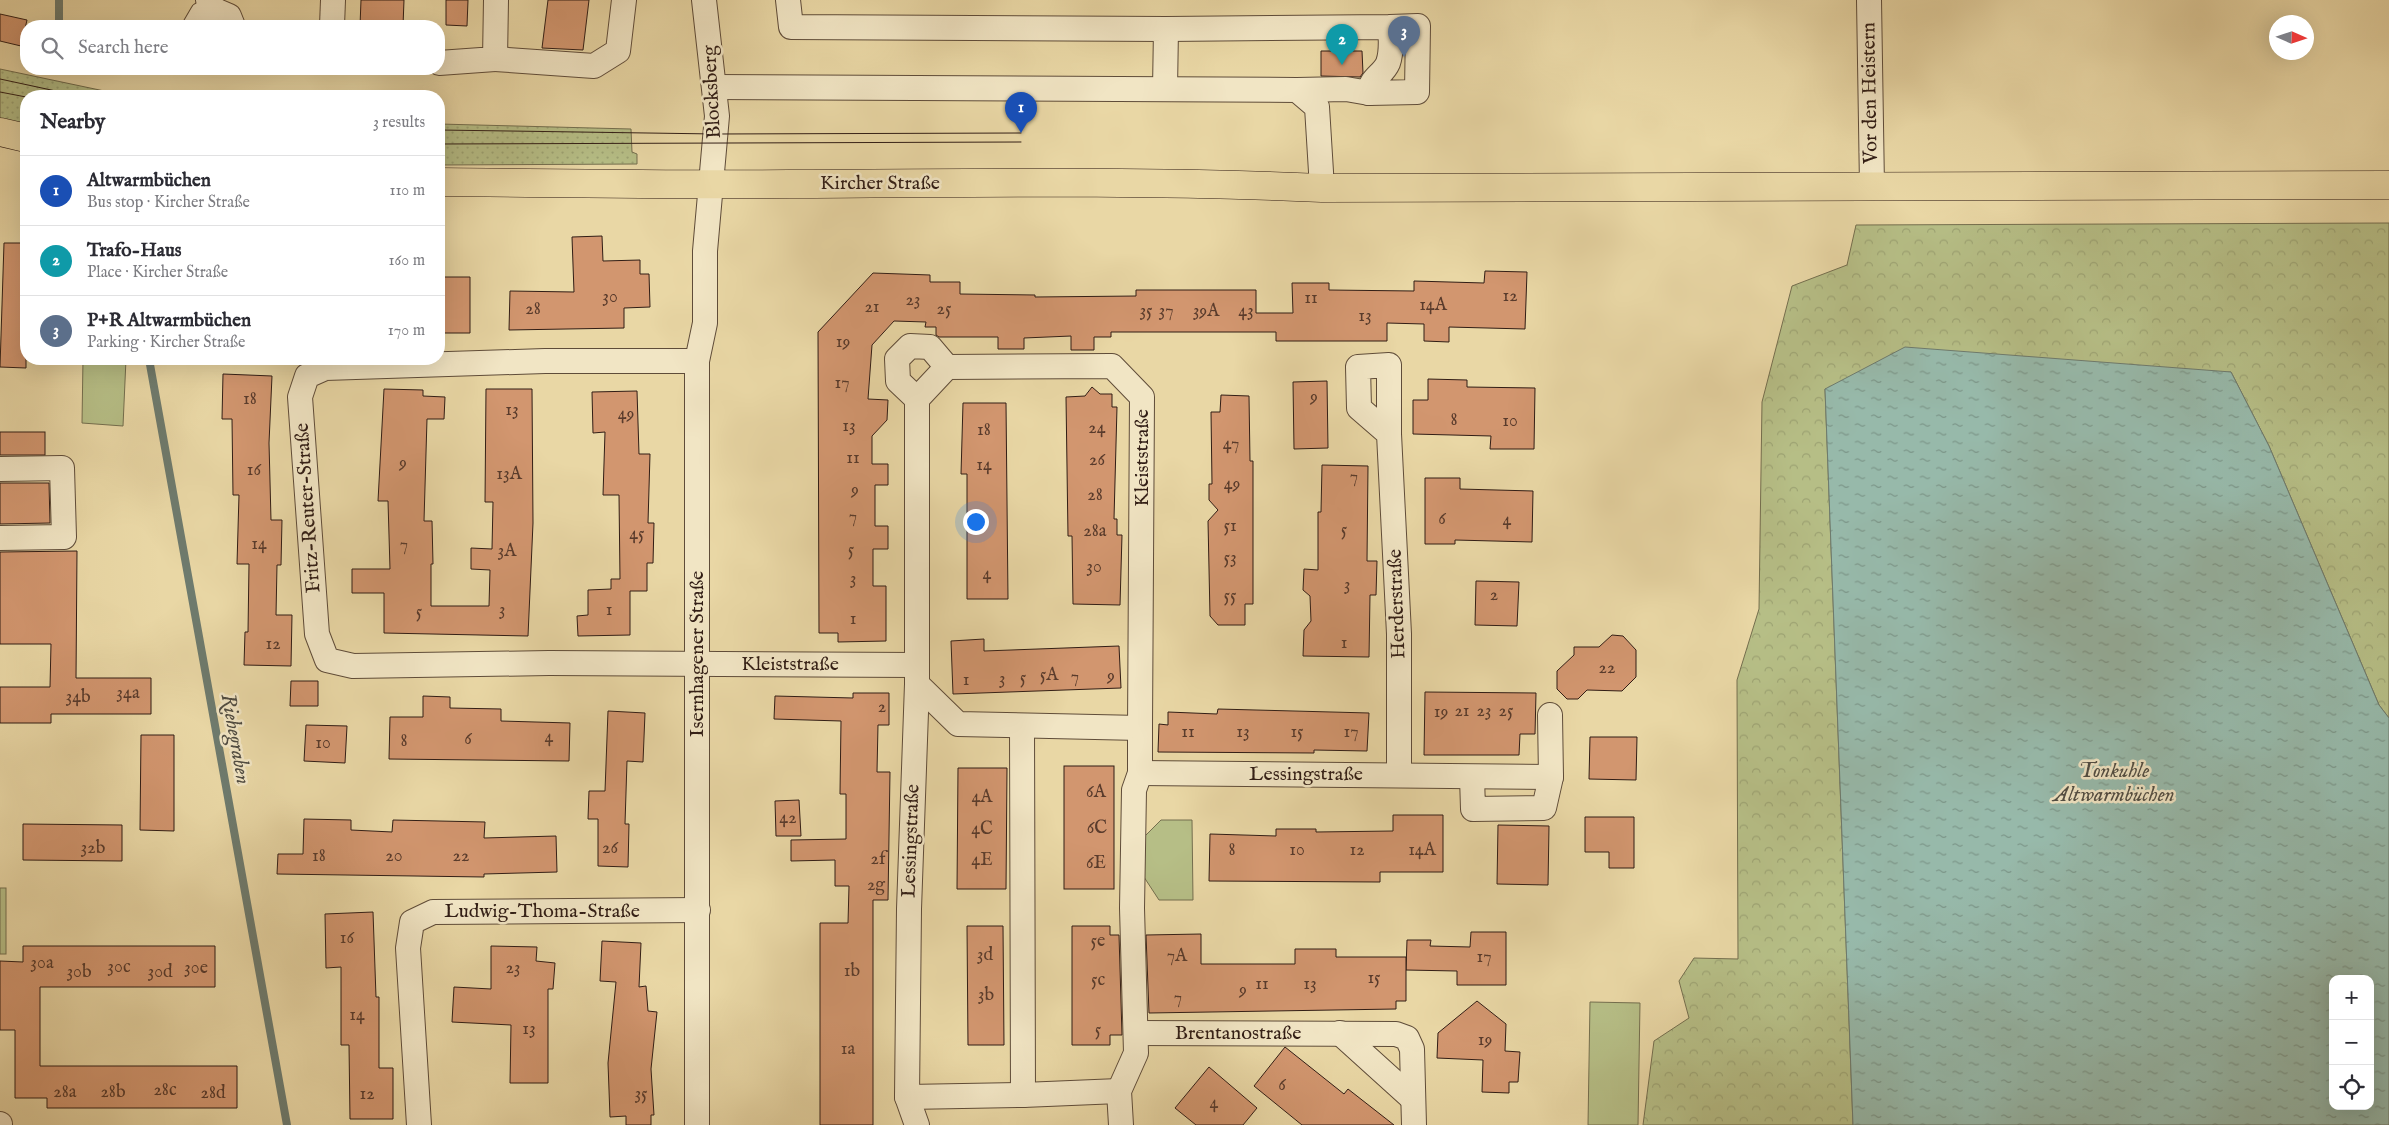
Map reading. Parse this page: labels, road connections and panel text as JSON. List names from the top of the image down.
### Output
{
  "streets": {
    "main road": ["Kircher Straße"],
    "street": [
      "Blocksberg",
      "Vor den Heistern",
      "Kleiststraße",
      "Fritz-Reuter-Straße",
      "Herderstraße",
      "Isernhagener Straße",
      "Lessingstraße",
      "Ludwig-Thoma-Straße",
      "Brentanostraße"
    ]
  },
  "crossings": [
    ["Blocksberg", "Kircher Straße"],
    ["Blocksberg", "Isernhagener Straße"],
    ["Vor den Heistern", "Kircher Straße"],
    ["Kircher Straße", "Isernhagener Straße"],
    ["Kleiststraße", "Fritz-Reuter-Straße"],
    ["Kleiststraße", "Isernhagener Straße"],
    ["Kleiststraße", "Lessingstraße"],
    ["Fritz-Reuter-Straße", "Isernhagener Straße"],
    ["Herderstraße", "Lessingstraße"],
    ["Isernhagener Straße", "Ludwig-Thoma-Straße"]
  ],
  "water": ["Riehegraben", "Tonkuhle Altwarmbüchen"],
  "house_numbers": [
    "12",
    "30",
    "11",
    "23",
    "14A",
    "21",
    "28",
    "25",
    "35",
    "37",
    "39A",
    "43",
    "13",
    "19",
    "17",
    "9",
    "18",
    "13",
    "49",
    "8",
    "10",
    "13",
    "24",
    "18",
    "47",
    "11",
    "26",
    "9",
    "14",
    "16",
    "13A",
    "7",
    "49",
    "9",
    "28",
    "7",
    "6",
    "4",
    "51",
    "5",
    "28a",
    "45",
    "14",
    "7",
    "5",
    "3A",
    "53",
    "30",
    "4",
    "3",
    "3",
    "2",
    "55",
    "3",
    "1",
    "5",
    "1",
    "1",
    "12",
    "22",
    "5A",
    "9",
    "7",
    "5",
    "3",
    "1",
    "34a",
    "34b",
    "2",
    "21",
    "23",
    "25",
    "19",
    "11",
    "13",
    "15",
    "17",
    "4",
    "6",
    "8",
    "10",
    "6A",
    "4A",
    "42",
    "6C",
    "4C",
    "32b",
    "26",
    "8",
    "10",
    "12",
    "14A",
    "18",
    "20",
    "22",
    "2f",
    "4E",
    "6E",
    "2g",
    "16",
    "5e",
    "3d",
    "7A",
    "17",
    "30a",
    "30c",
    "30e",
    "23",
    "1b",
    "30b",
    "30d",
    "15",
    "5c",
    "11",
    "13",
    "9",
    "3b",
    "7",
    "14",
    "13",
    "5",
    "19",
    "1a",
    "6",
    "28c",
    "28a",
    "28b",
    "28d",
    "12",
    "35",
    "4"
  ],
  "north": "right",
  "page": {
    "pins": ["3", "2", "1"],
    "search": "Search here",
    "heading": ["Nearby", "3 results"],
    "list": [
      {
        "mark": "1",
        "name": "Altwarmbüchen",
        "note": "Bus stop · Kircher Straße",
        "value": "110 m"
      },
      {
        "mark": "2",
        "name": "Trafo-Haus",
        "note": "Place · Kircher Straße",
        "value": "160 m"
      },
      {
        "mark": "3",
        "name": "P+R Altwarmbüchen",
        "note": "Parking · Kircher Straße",
        "value": "170 m"
      }
    ],
    "map_buttons": ["+", "−"]
  }
}
